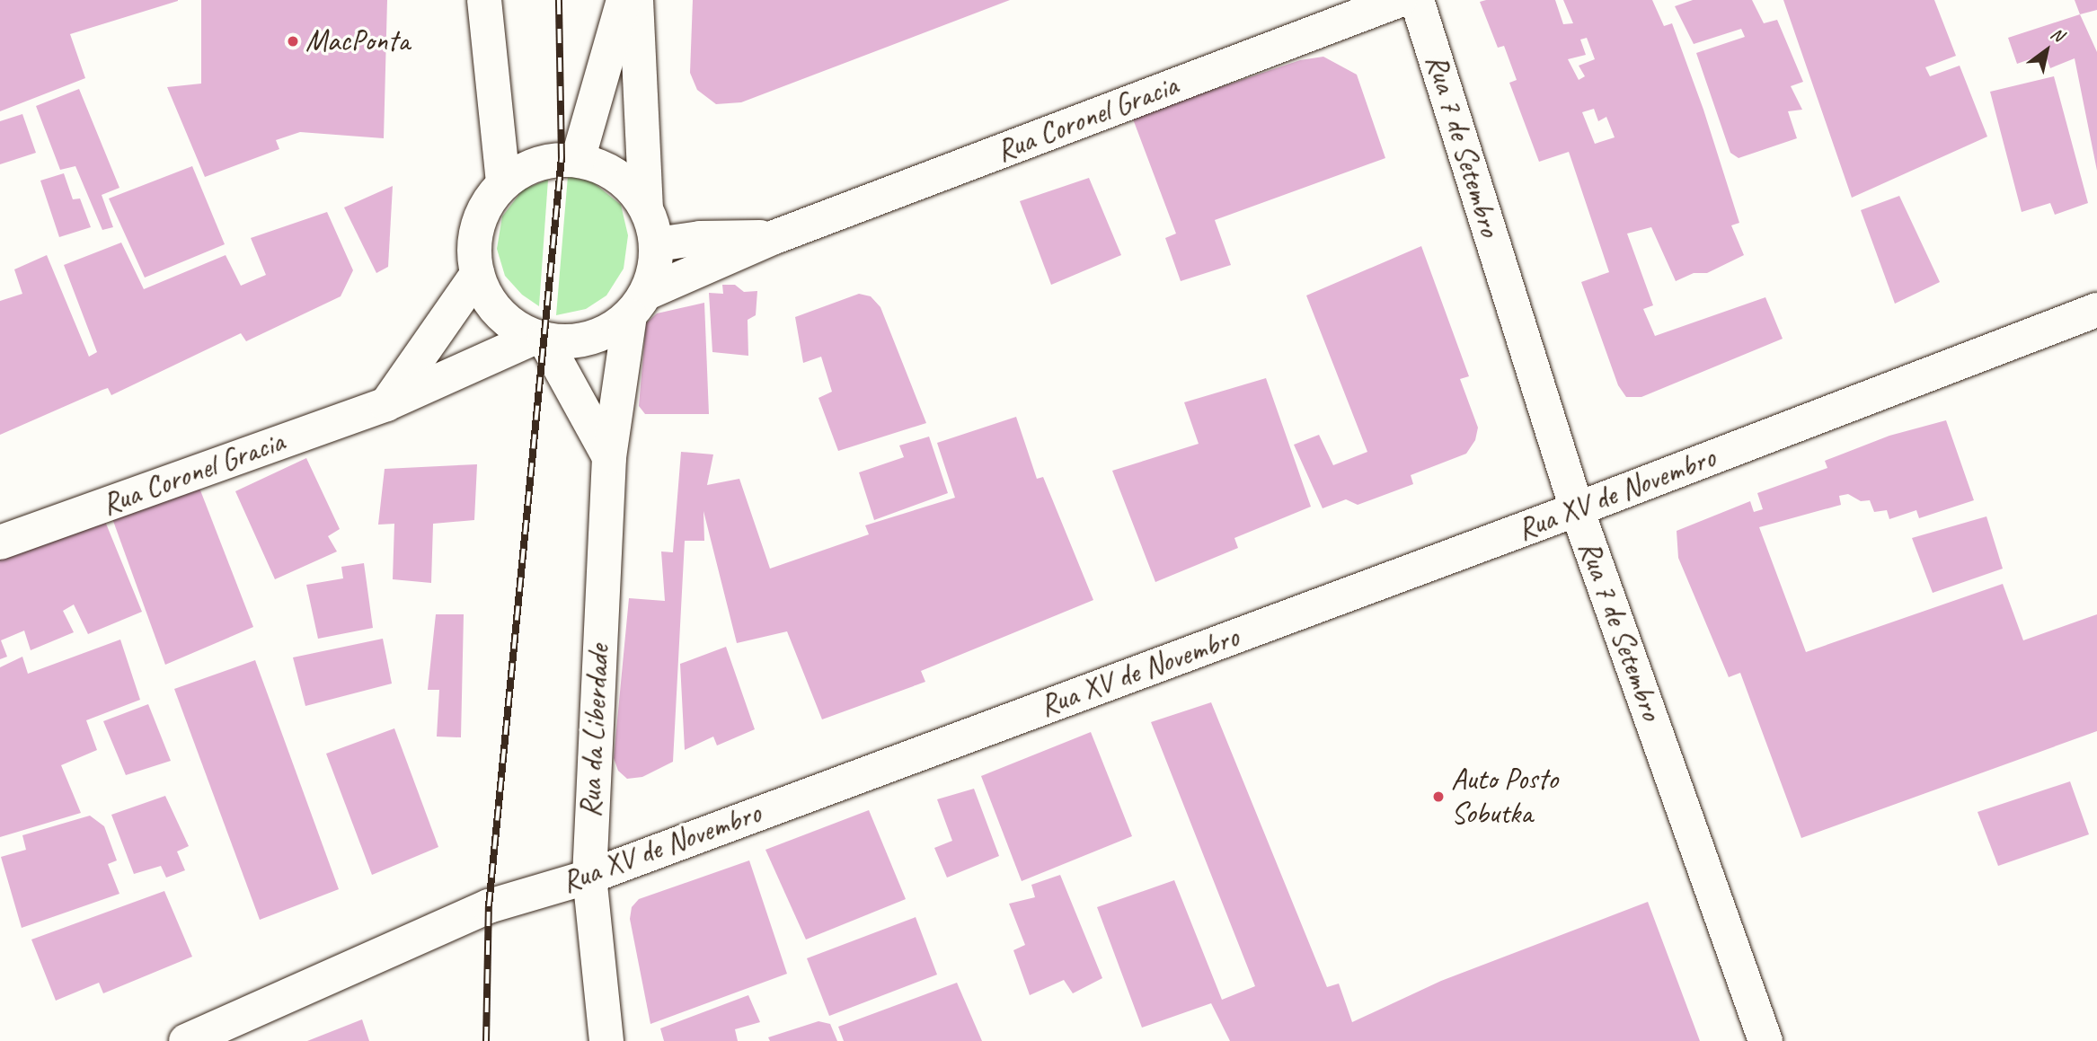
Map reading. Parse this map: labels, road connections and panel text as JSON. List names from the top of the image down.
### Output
{
  "streets": {
    "main road": [
      "Rua Coronel Gracia",
      "Rua 7 de Setembro",
      "Rua XV de Novembro",
      "Rua da Liberdade"
    ]
  },
  "crossings": [
    ["Rua Coronel Gracia", "Rua da Liberdade"],
    ["Rua 7 de Setembro", "Rua XV de Novembro"],
    ["Rua XV de Novembro", "Rua da Liberdade"]
  ],
  "places": ["MacPonta", "Auto Posto Sobutka"],
  "north": "top right"
}
